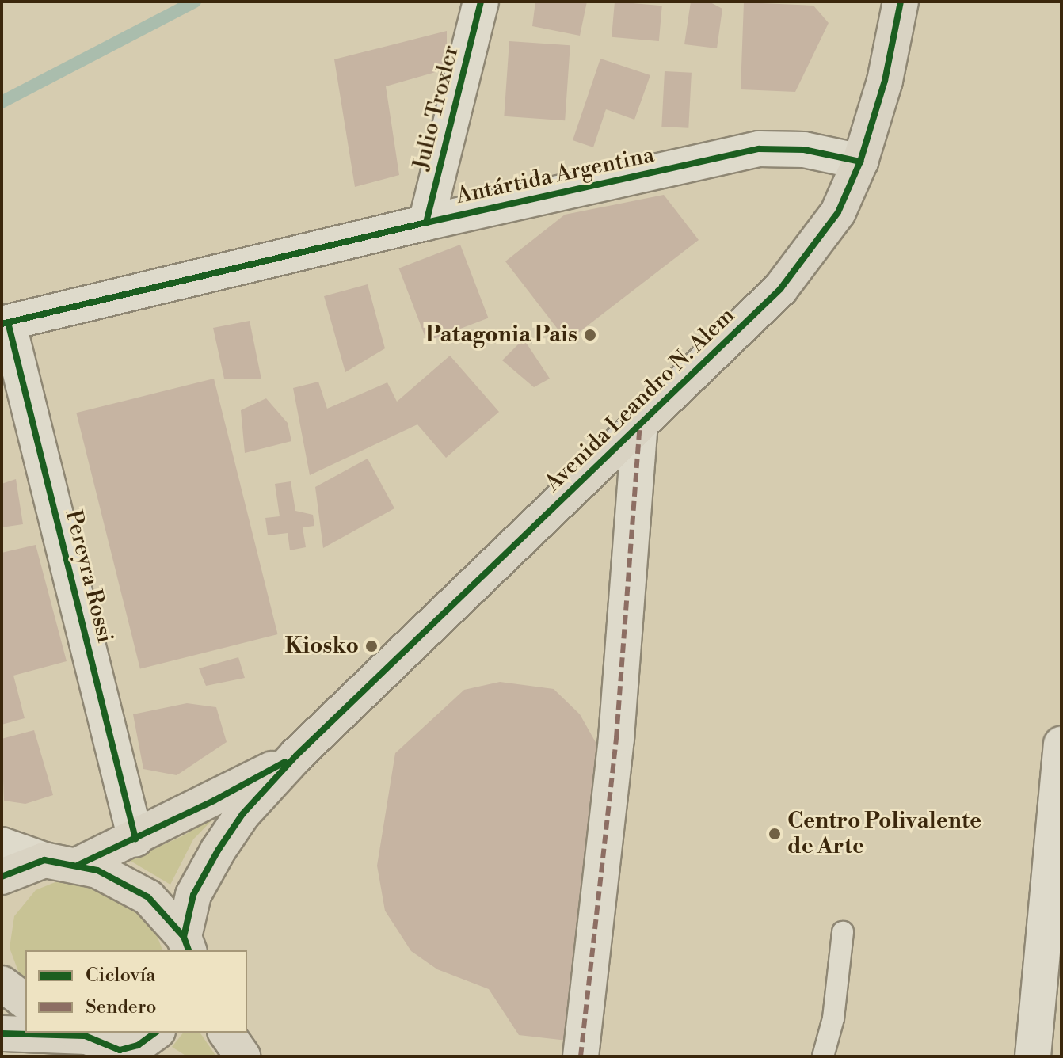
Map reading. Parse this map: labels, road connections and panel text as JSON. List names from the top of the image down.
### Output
{
  "streets": {
    "main road": ["Avenida Leandro N. Alem"],
    "street": ["Julio Troxler", "Antártida Argentina", "Pereyra Rossi"]
  },
  "crossings": [
    ["Julio Troxler", "Antártida Argentina"],
    ["Antártida Argentina", "Avenida Leandro N. Alem"],
    ["Antártida Argentina", "Pereyra Rossi"],
    ["Avenida Leandro N. Alem", "Pereyra Rossi"]
  ],
  "places": ["Patagonia Pais", "Kiosko", "Centro Polivalente de Arte"],
  "legend": ["Ciclovía", "Sendero"]
}
